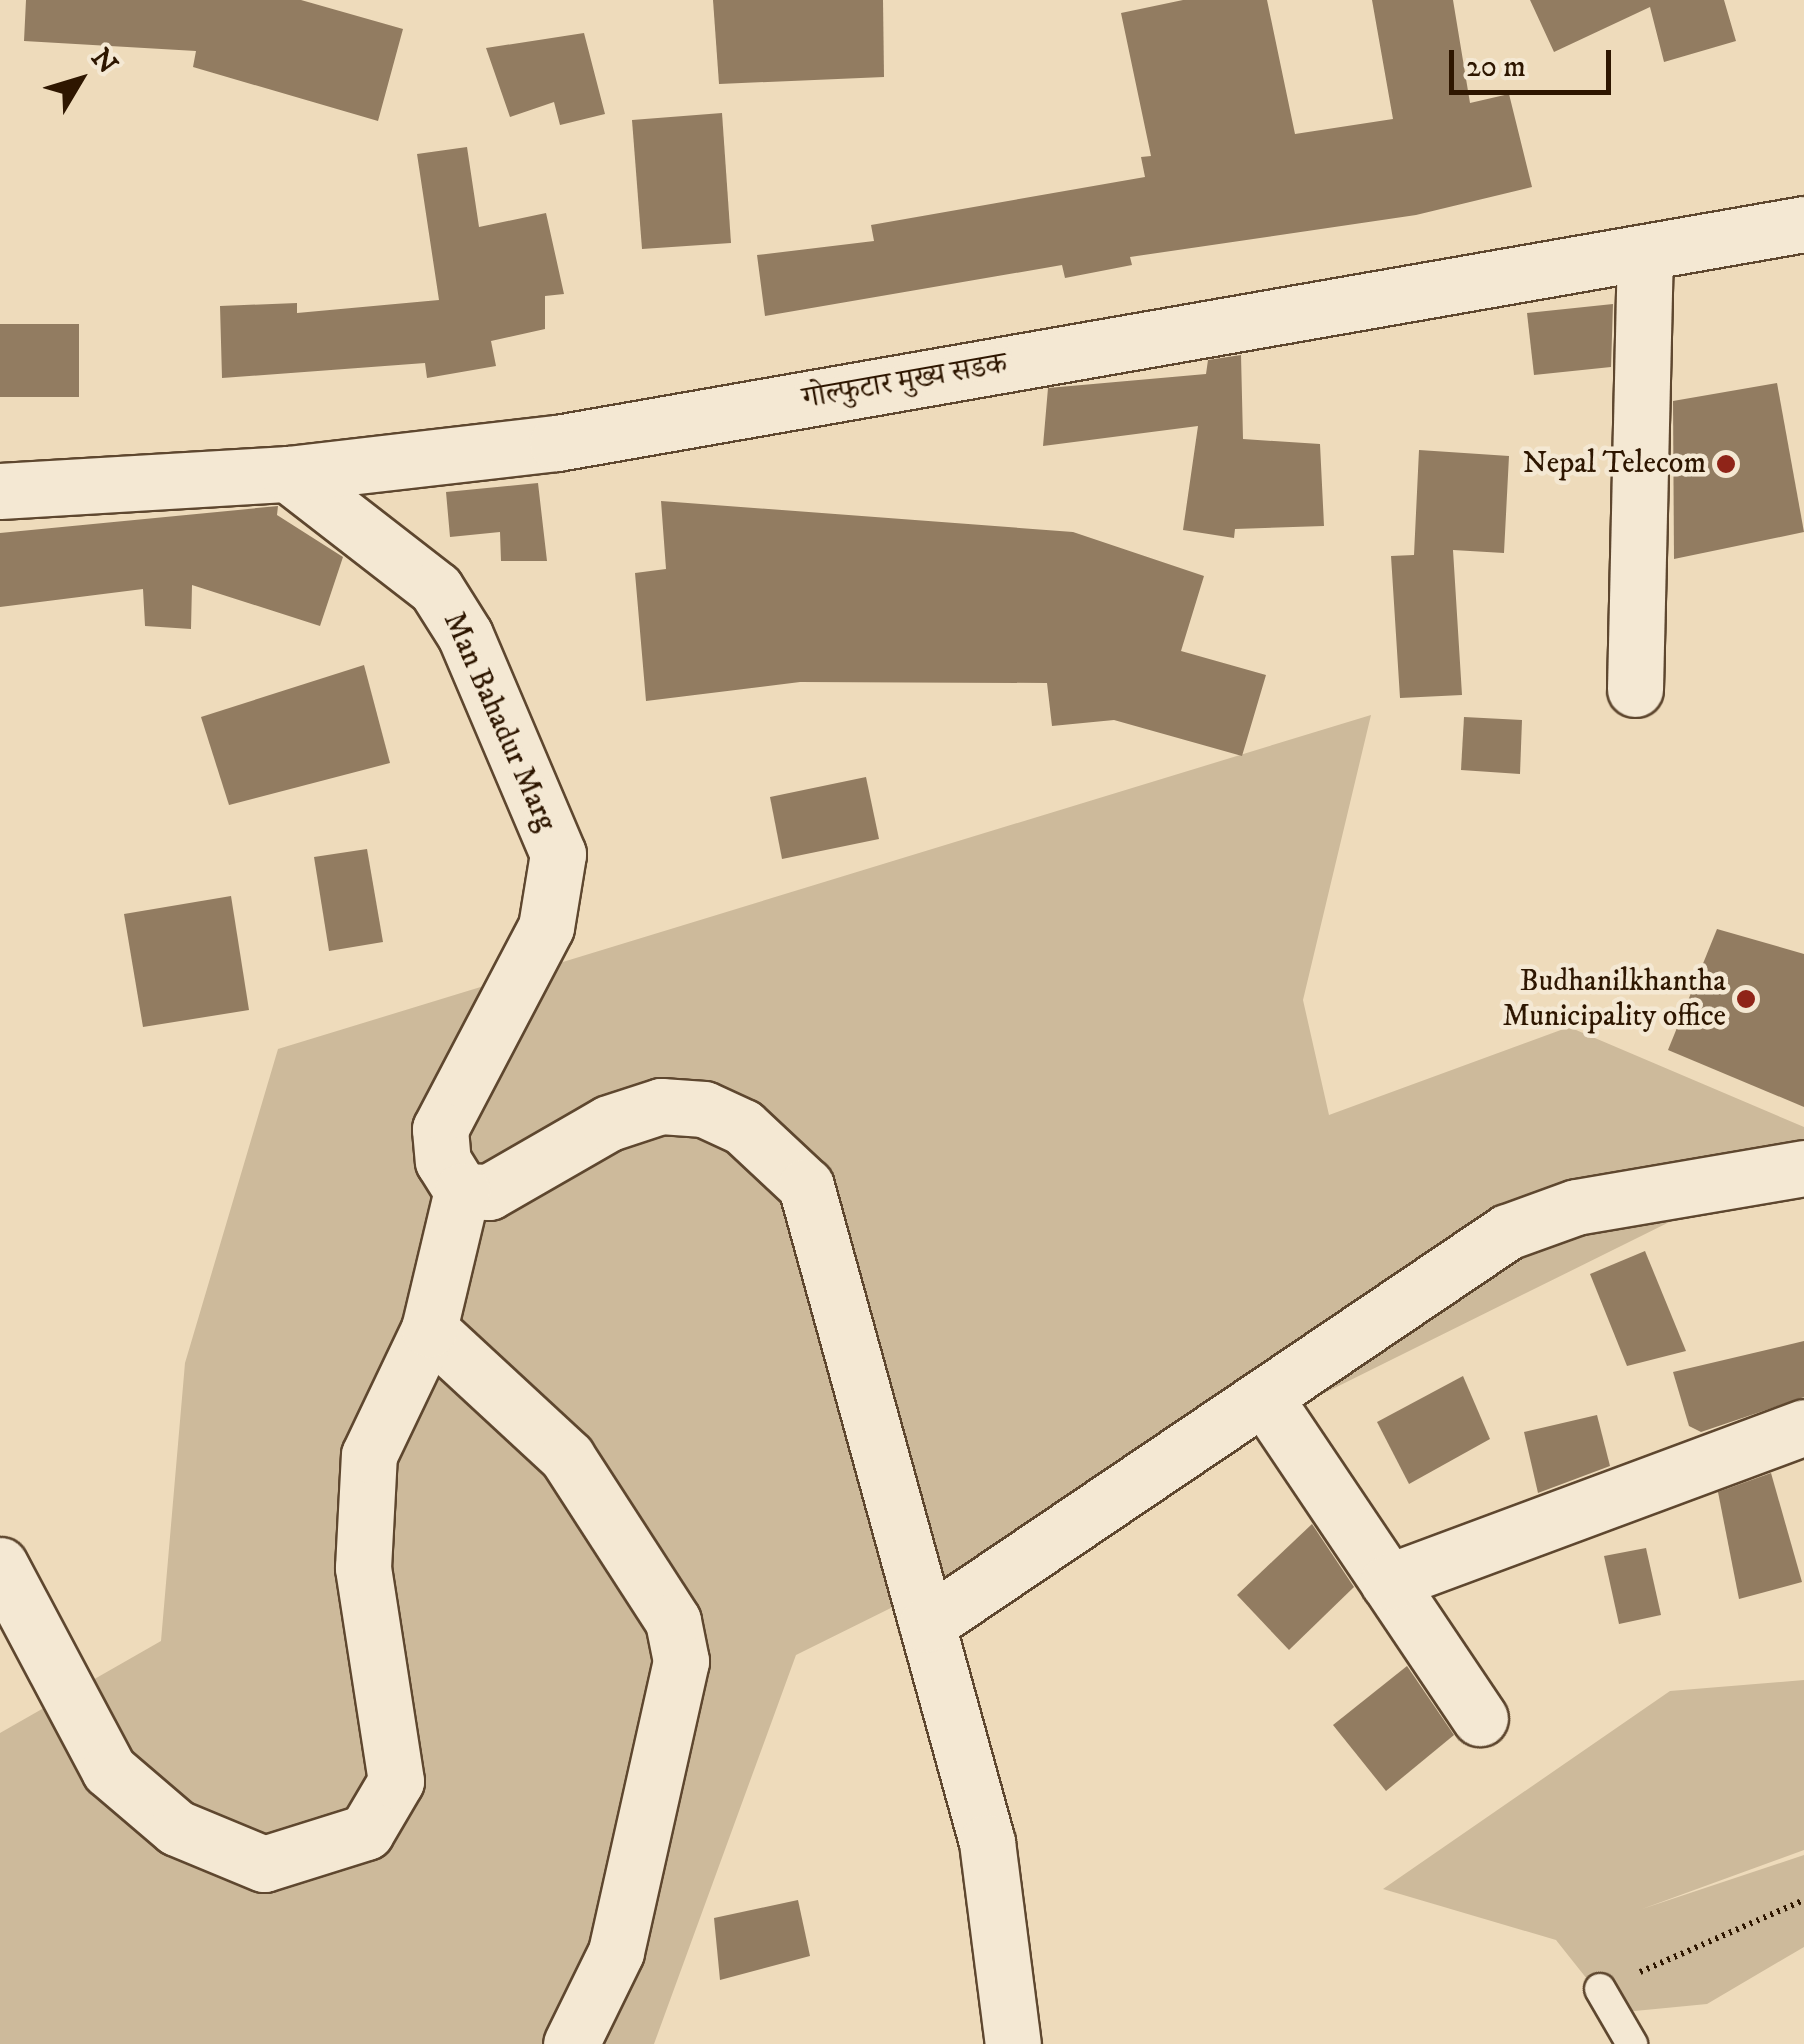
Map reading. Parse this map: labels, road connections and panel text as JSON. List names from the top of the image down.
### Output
{
  "streets": {
    "street": ["गोल्फुटार मुख्य सडक", "Man Bahadur Marg"]
  },
  "crossings": [
    ["गोल्फुटार मुख्य सडक", "Man Bahadur Marg"]
  ],
  "places": ["Nepal Telecom", "Budhanilkhantha Municipality office"],
  "scale_bar": "20 m",
  "north": "top right"
}
